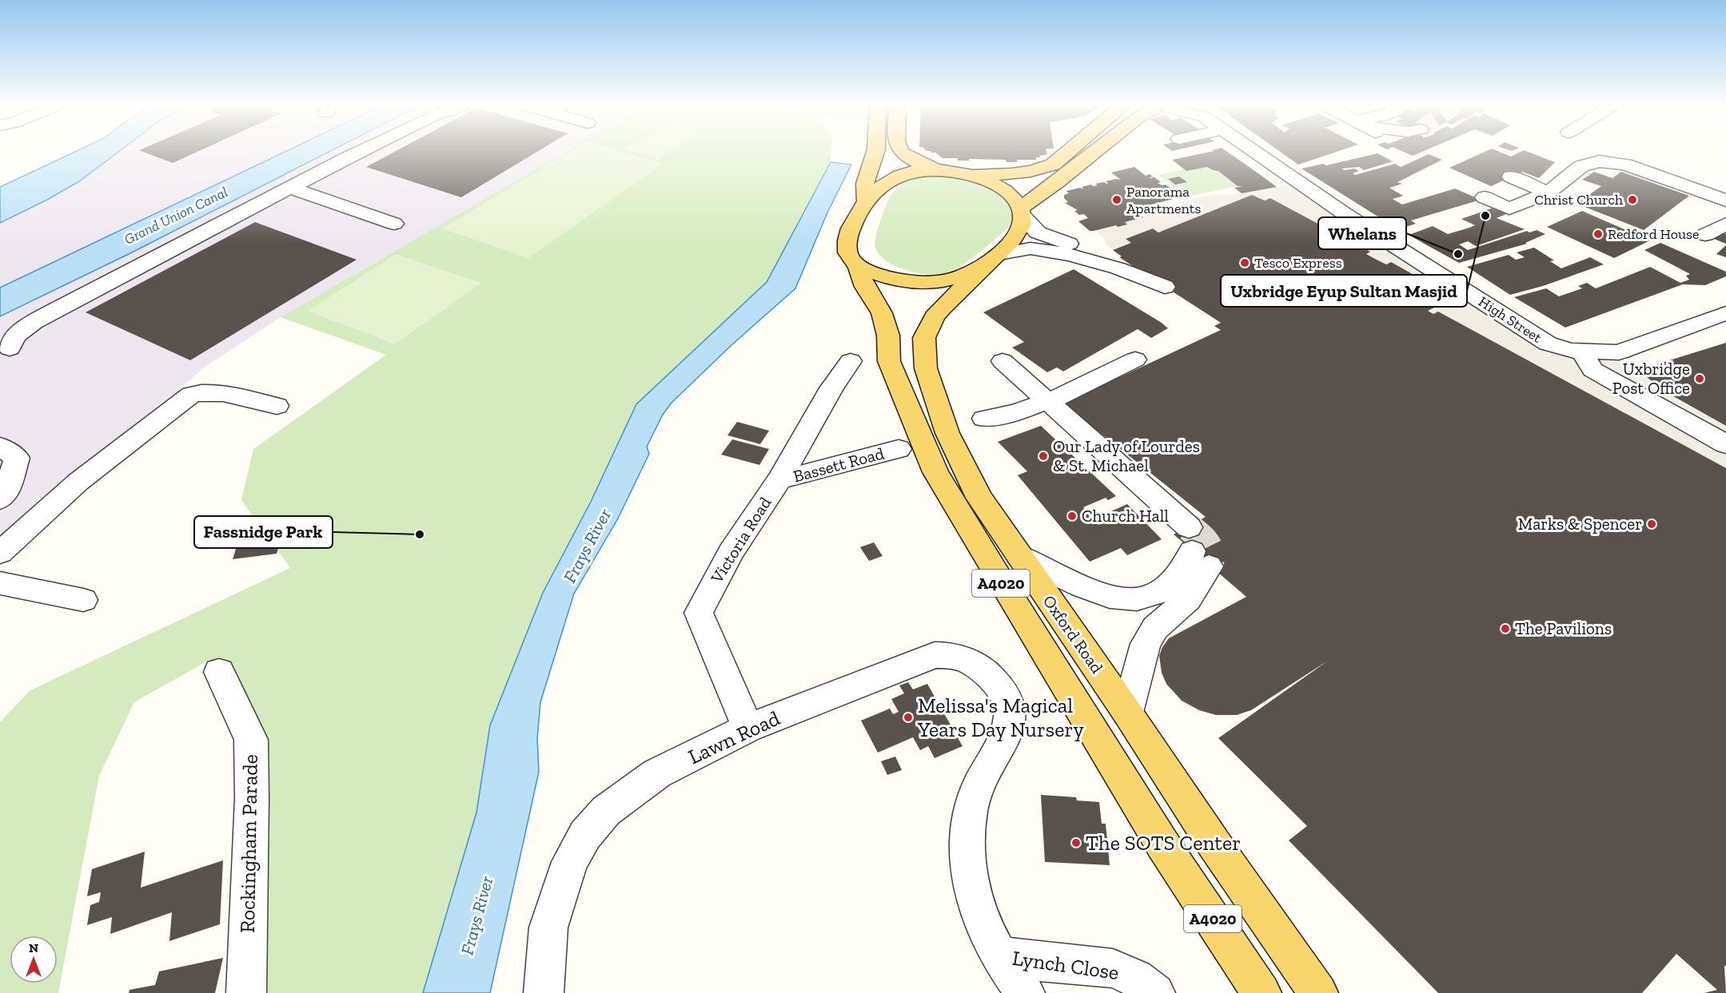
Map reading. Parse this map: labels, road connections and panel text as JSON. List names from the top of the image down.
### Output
{
  "streets": {
    "main road": ["A4020", "Oxford Road"],
    "street": [
      "High Street",
      "Bassett Road",
      "Victoria Road",
      "Lawn Road",
      "Rockingham Parade",
      "Lynch Close"
    ]
  },
  "crossings": [
    ["Bassett Road", "Victoria Road"],
    ["Victoria Road", "Lawn Road"],
    ["Lawn Road", "Lynch Close"]
  ],
  "water": ["Grand Union Canal", "Frays River"],
  "places": [
    "Panorama Apartments",
    "Christ Church",
    "Uxbridge Eyup Sultan Masjid",
    "Redford House",
    "Whelans",
    "Tesco Express",
    "Uxbridge Post Office",
    "Our Lady of Lourdes & St. Michael",
    "Church Hall",
    "Marks & Spencer",
    "Fassnidge Park",
    "The Pavilions",
    "Melissa's Magical Years Day Nursery",
    "The SOTS Center"
  ],
  "north": "top"
}
